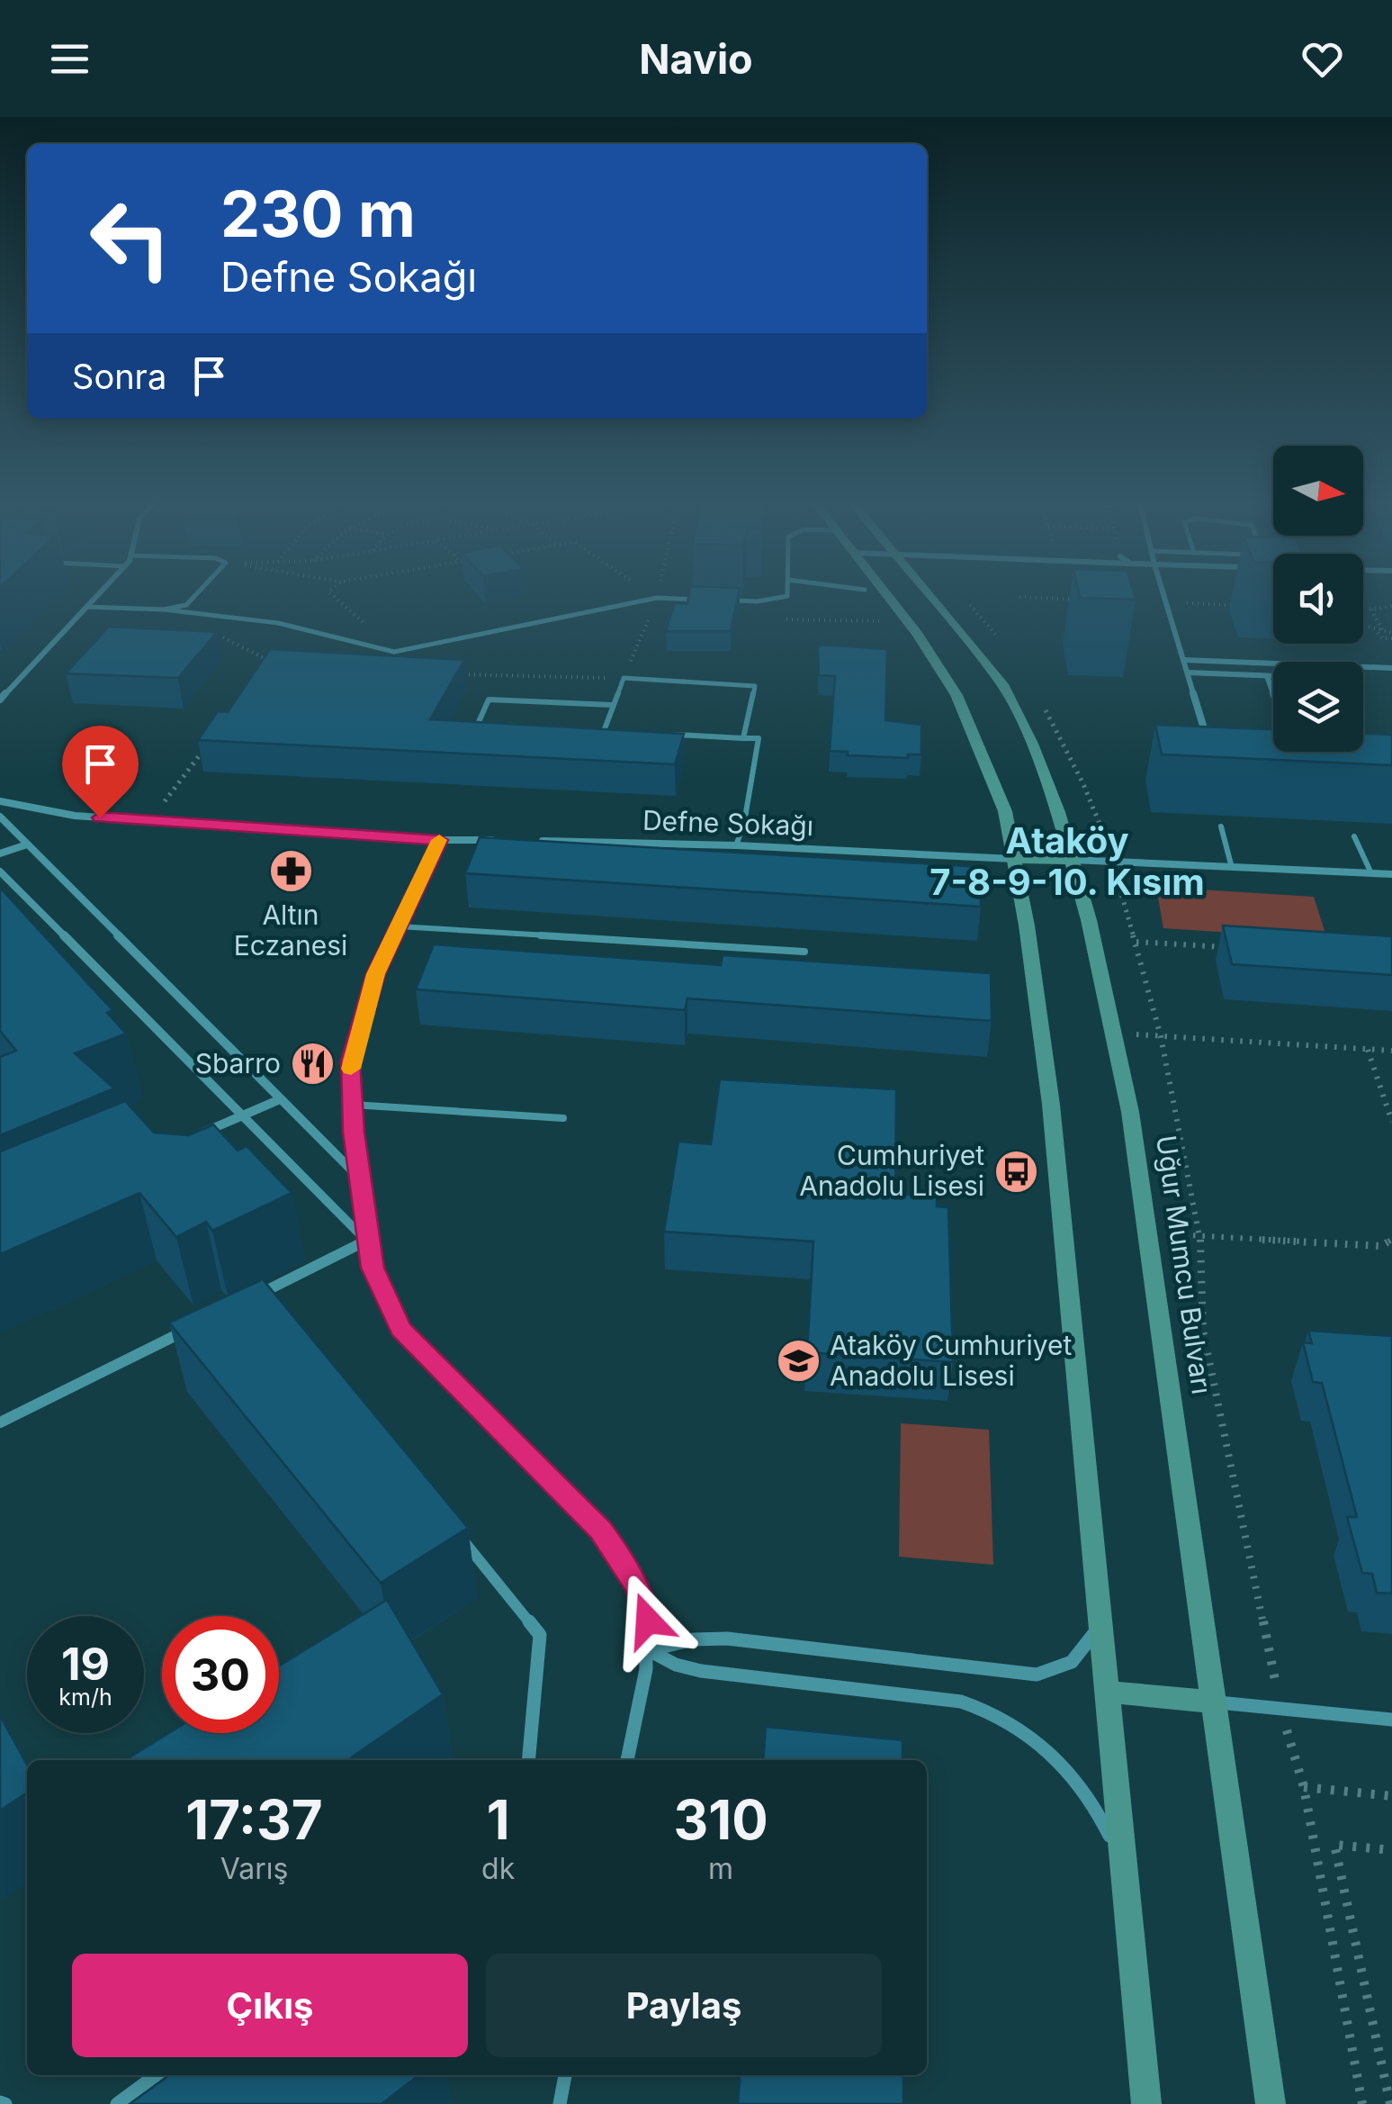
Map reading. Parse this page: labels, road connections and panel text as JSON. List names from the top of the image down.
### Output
{
  "streets": {
    "main road": ["Uğur Mumcu Bulvarı"],
    "street": ["Defne Sokağı"]
  },
  "districts": ["Ataköy 7-8-9-10. Kısım"],
  "places": {
    "pharmacy": ["Altın Eczanesi"],
    "restaurant": ["Sbarro"],
    "bus stop": ["Cumhuriyet Anadolu Lisesi"],
    "school or university": ["Ataköy Cumhuriyet Anadolu Lisesi"]
  },
  "north": "right",
  "page": {
    "header": "Navio",
    "turn": ["230 m", "Defne Sokağı"],
    "then": "Sonra",
    "speed": "19 km/h",
    "limit": "30",
    "eta": [
      "17:37",
      "Varış",
      "1",
      "dk",
      "310",
      "m"
    ],
    "buttons": ["Çıkış", "Paylaş"]
  }
}
